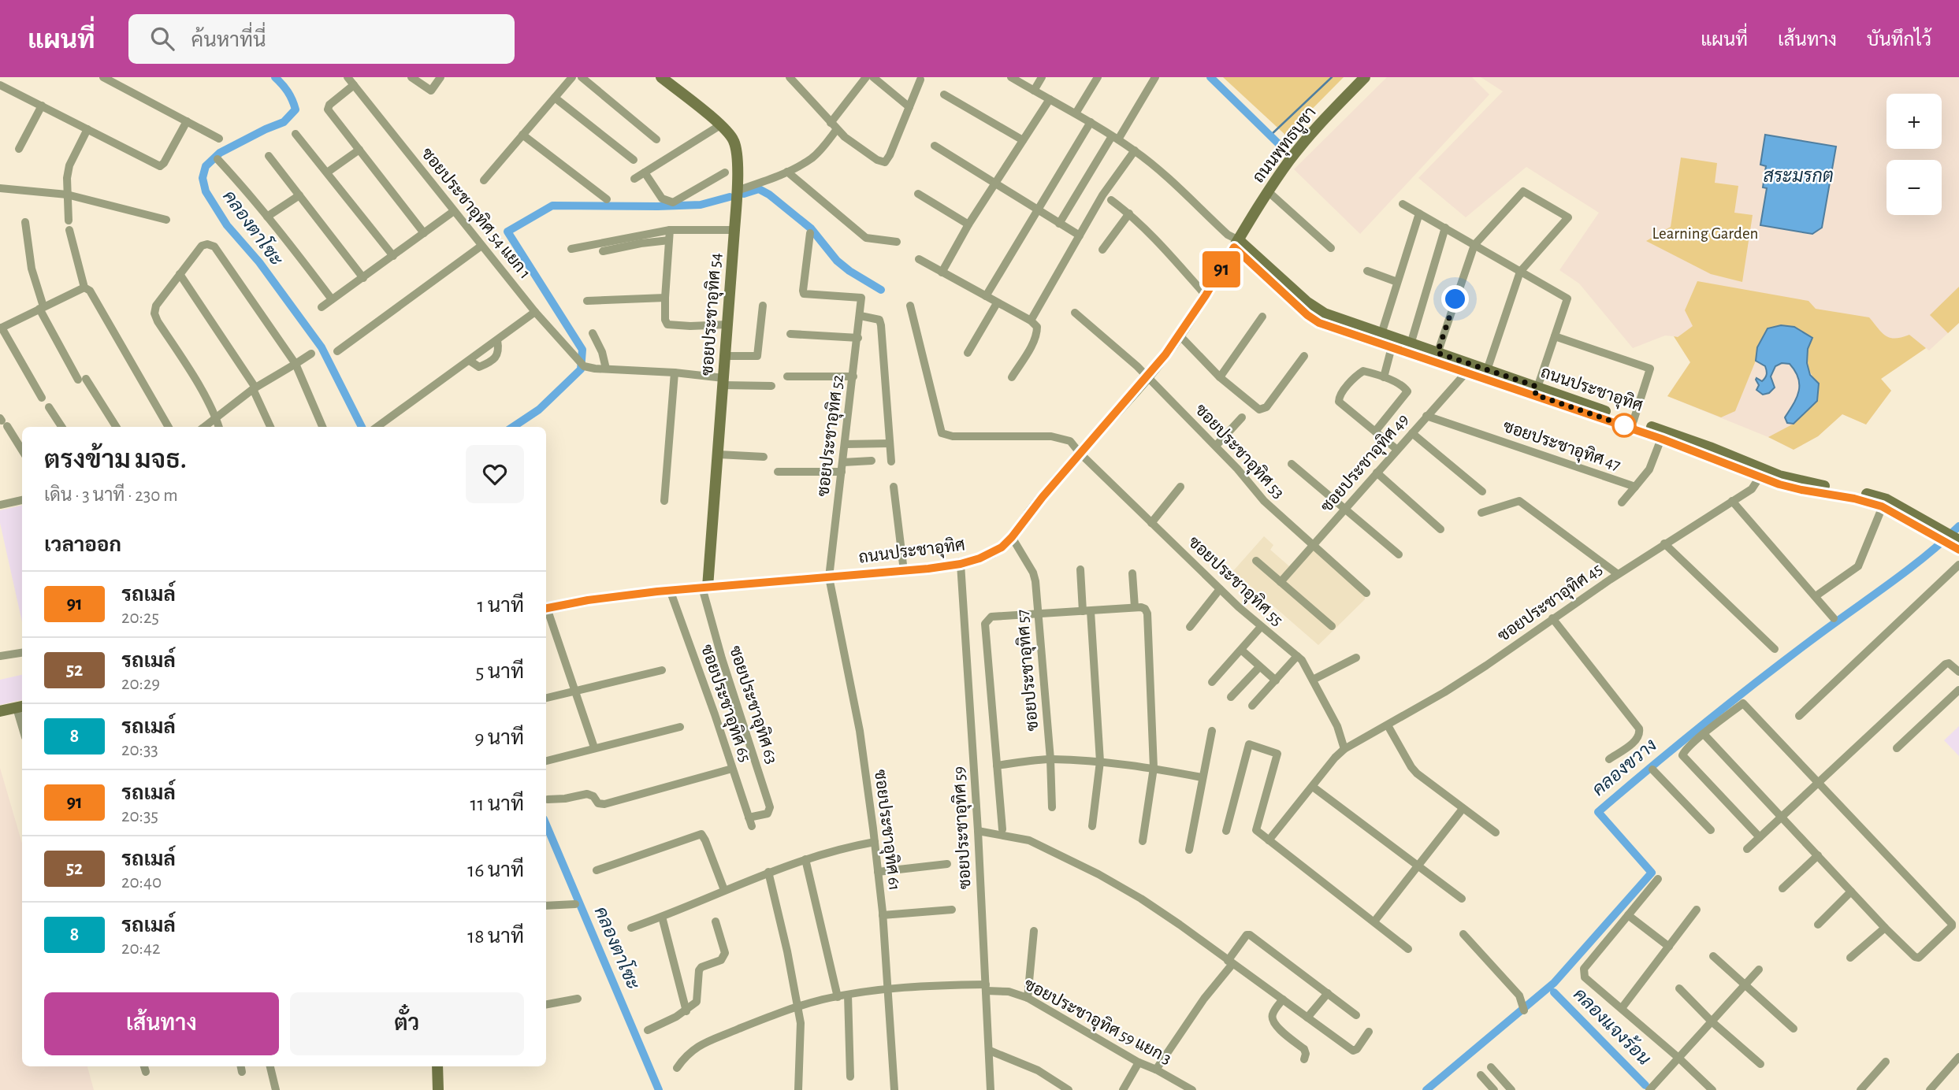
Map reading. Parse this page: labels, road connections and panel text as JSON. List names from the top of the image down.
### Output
{
  "streets": {
    "main road": ["ถนนพุทธบูชา", "ซอยประชาอุทิศ 54", "ถนนประชาอุทิศ"],
    "street": [
      "ซอยประชาอุทิศ 54 แยก 1",
      "ซอยประชาอุทิศ 52",
      "ซอยประชาอุทิศ 47",
      "ซอยประชาอุทิศ 53",
      "ซอยประชาอุทิศ 49",
      "ซอยประชาอุทิศ 55",
      "ซอยประชาอุทิศ 45",
      "ซอยประชาอุทิศ 57",
      "ซอยประชาอุทิศ 65",
      "ซอยประชาอุทิศ 63",
      "ซอยประชาอุทิศ 59",
      "ซอยประชาอุทิศ 61",
      "ซอยประชาอุทิศ 59 แยก 3"
    ]
  },
  "crossings": [
    ["ถนนพุทธบูชา", "ถนนประชาอุทิศ"],
    ["ซอยประชาอุทิศ 54", "ถนนประชาอุทิศ"],
    ["ซอยประชาอุทิศ 54", "ซอยประชาอุทิศ 63"],
    ["ถนนประชาอุทิศ", "ซอยประชาอุทิศ 52"],
    ["ถนนประชาอุทิศ", "ซอยประชาอุทิศ 47"],
    ["ถนนประชาอุทิศ", "ซอยประชาอุทิศ 53"],
    ["ถนนประชาอุทิศ", "ซอยประชาอุทิศ 49"],
    ["ถนนประชาอุทิศ", "ซอยประชาอุทิศ 55"],
    ["ถนนประชาอุทิศ", "ซอยประชาอุทิศ 45"],
    ["ถนนประชาอุทิศ", "ซอยประชาอุทิศ 57"],
    ["ถนนประชาอุทิศ", "ซอยประชาอุทิศ 65"],
    ["ถนนประชาอุทิศ", "ซอยประชาอุทิศ 63"],
    ["ถนนประชาอุทิศ", "ซอยประชาอุทิศ 59"],
    ["ถนนประชาอุทิศ", "ซอยประชาอุทิศ 61"],
    ["ซอยประชาอุทิศ 52", "ซอยประชาอุทิศ 61"],
    ["ซอยประชาอุทิศ 47", "ซอยประชาอุทิศ 49"],
    ["ซอยประชาอุทิศ 53", "ซอยประชาอุทิศ 49"],
    ["ซอยประชาอุทิศ 55", "ซอยประชาอุทิศ 45"],
    ["ซอยประชาอุทิศ 65", "ซอยประชาอุทิศ 63"],
    ["ซอยประชาอุทิศ 59", "ซอยประชาอุทิศ 59 แยก 3"],
    ["ซอยประชาอุทิศ 61", "ซอยประชาอุทิศ 59 แยก 3"]
  ],
  "water": [
    "สระมรกต",
    "คลองตาโซะ",
    "คลองขวาง",
    "คลองแจงร้อน"
  ],
  "parks": ["Learning Garden"],
  "lines": ["bus line 91"],
  "page": {
    "header": "แผนที่",
    "search": "ค้นหาที่นี่",
    "nav": ["แผนที่", "เส้นทาง", "บันทึกไว้"],
    "on_map": "91",
    "map_buttons": ["+", "−"],
    "heading": [
      ["ตรงข้าม มจธ.", "เดิน · 3 นาที · 230 m"],
      "เวลาออก"
    ],
    "list": [
      {
        "mark": "91",
        "name": "รถเมล์",
        "note": "20:25",
        "value": "1 นาที"
      },
      {
        "mark": "52",
        "name": "รถเมล์",
        "note": "20:29",
        "value": "5 นาที"
      },
      {
        "mark": "8",
        "name": "รถเมล์",
        "note": "20:33",
        "value": "9 นาที"
      },
      {
        "mark": "91",
        "name": "รถเมล์",
        "note": "20:35",
        "value": "11 นาที"
      },
      {
        "mark": "52",
        "name": "รถเมล์",
        "note": "20:40",
        "value": "16 นาที"
      },
      {
        "mark": "8",
        "name": "รถเมล์",
        "note": "20:42",
        "value": "18 นาที"
      }
    ],
    "buttons": ["เส้นทาง", "ตั๋ว"]
  }
}
